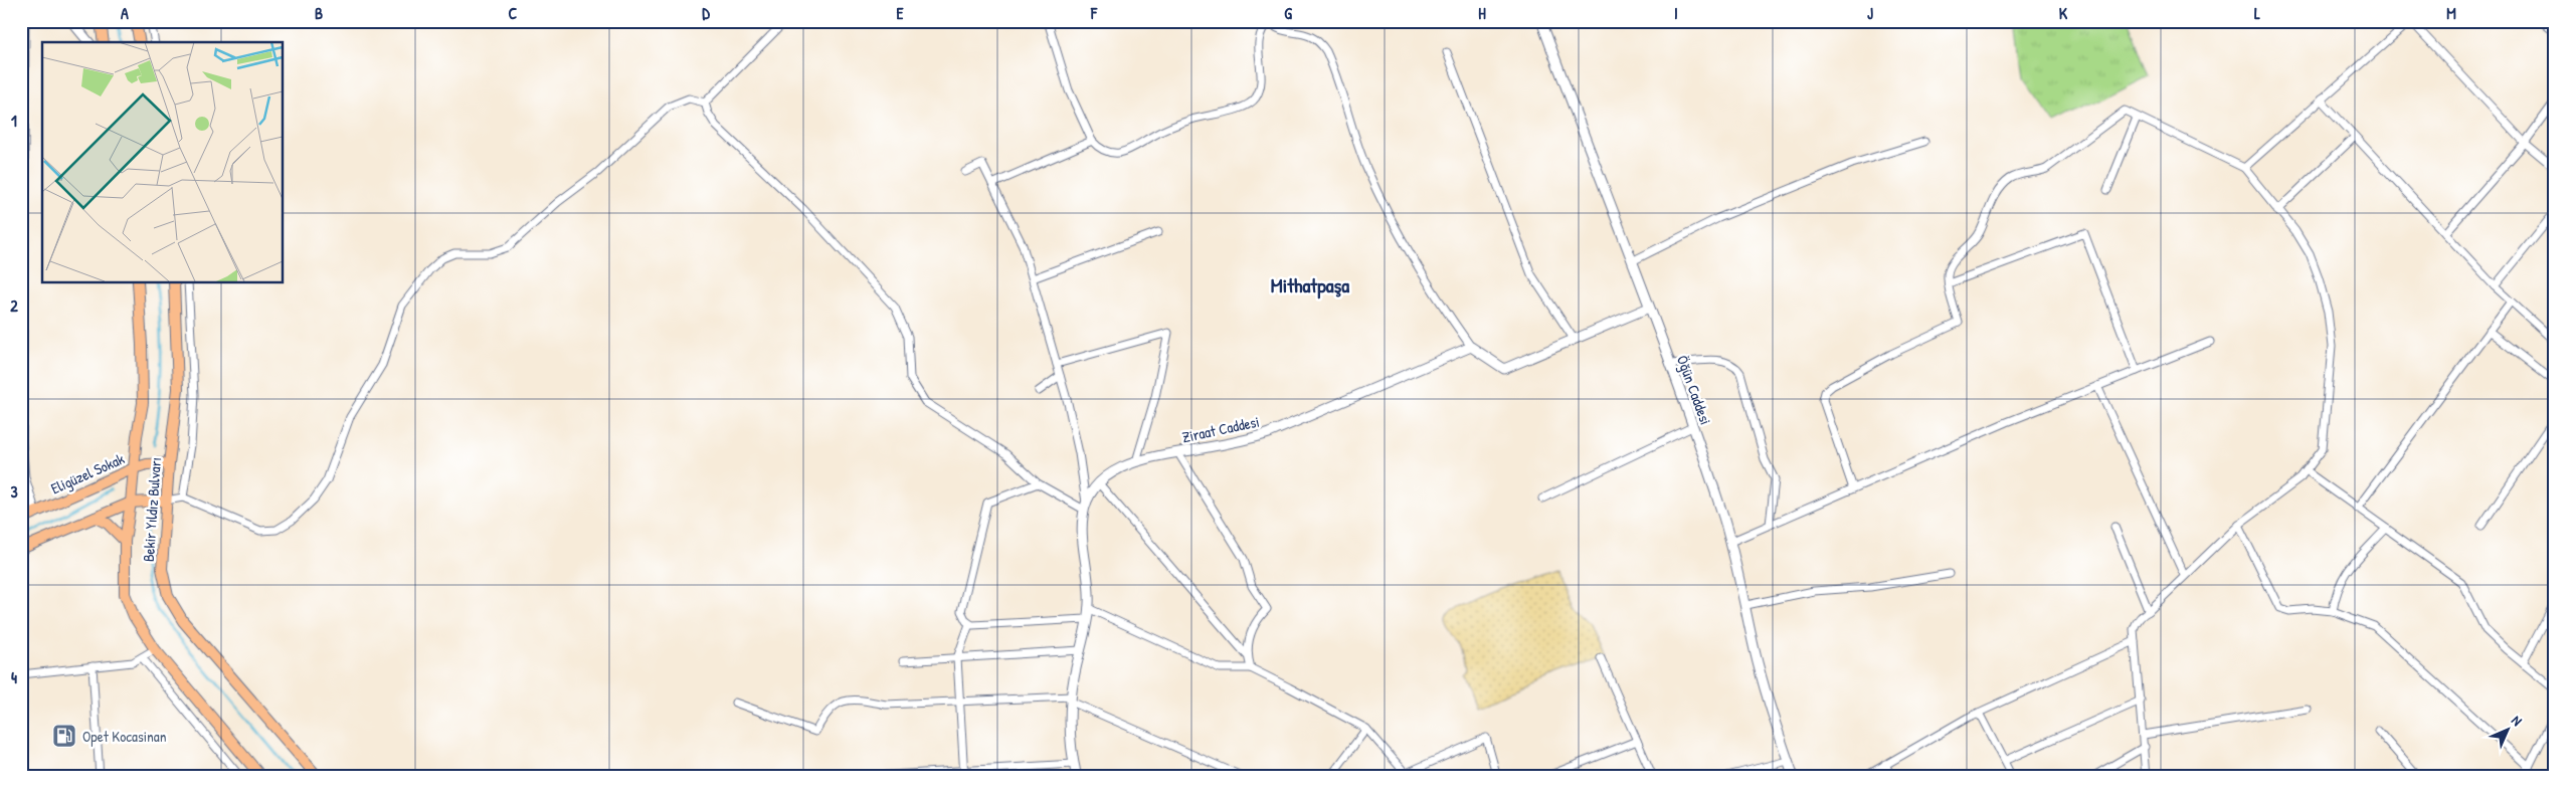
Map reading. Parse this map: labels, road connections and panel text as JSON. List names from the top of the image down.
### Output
{
  "streets": {
    "main road": ["Eligüzel Sokak", "Bekir Yıldız Bulvarı"],
    "street": ["Öğün Caddesi", "Ziraat Caddesi"]
  },
  "crossings": [
    ["Eligüzel Sokak", "Bekir Yıldız Bulvarı"]
  ],
  "districts": ["Mithatpaşa"],
  "places": {
    "fuel station": ["Opet Kocasinan"]
  },
  "north": "top right",
  "grid": {
    "columns": [
      "A",
      "B",
      "C",
      "D",
      "E",
      "F",
      "G",
      "H",
      "I",
      "J",
      "K",
      "L",
      "M"
    ],
    "rows": [
      "1",
      "2",
      "3",
      "4"
    ]
  }
}
